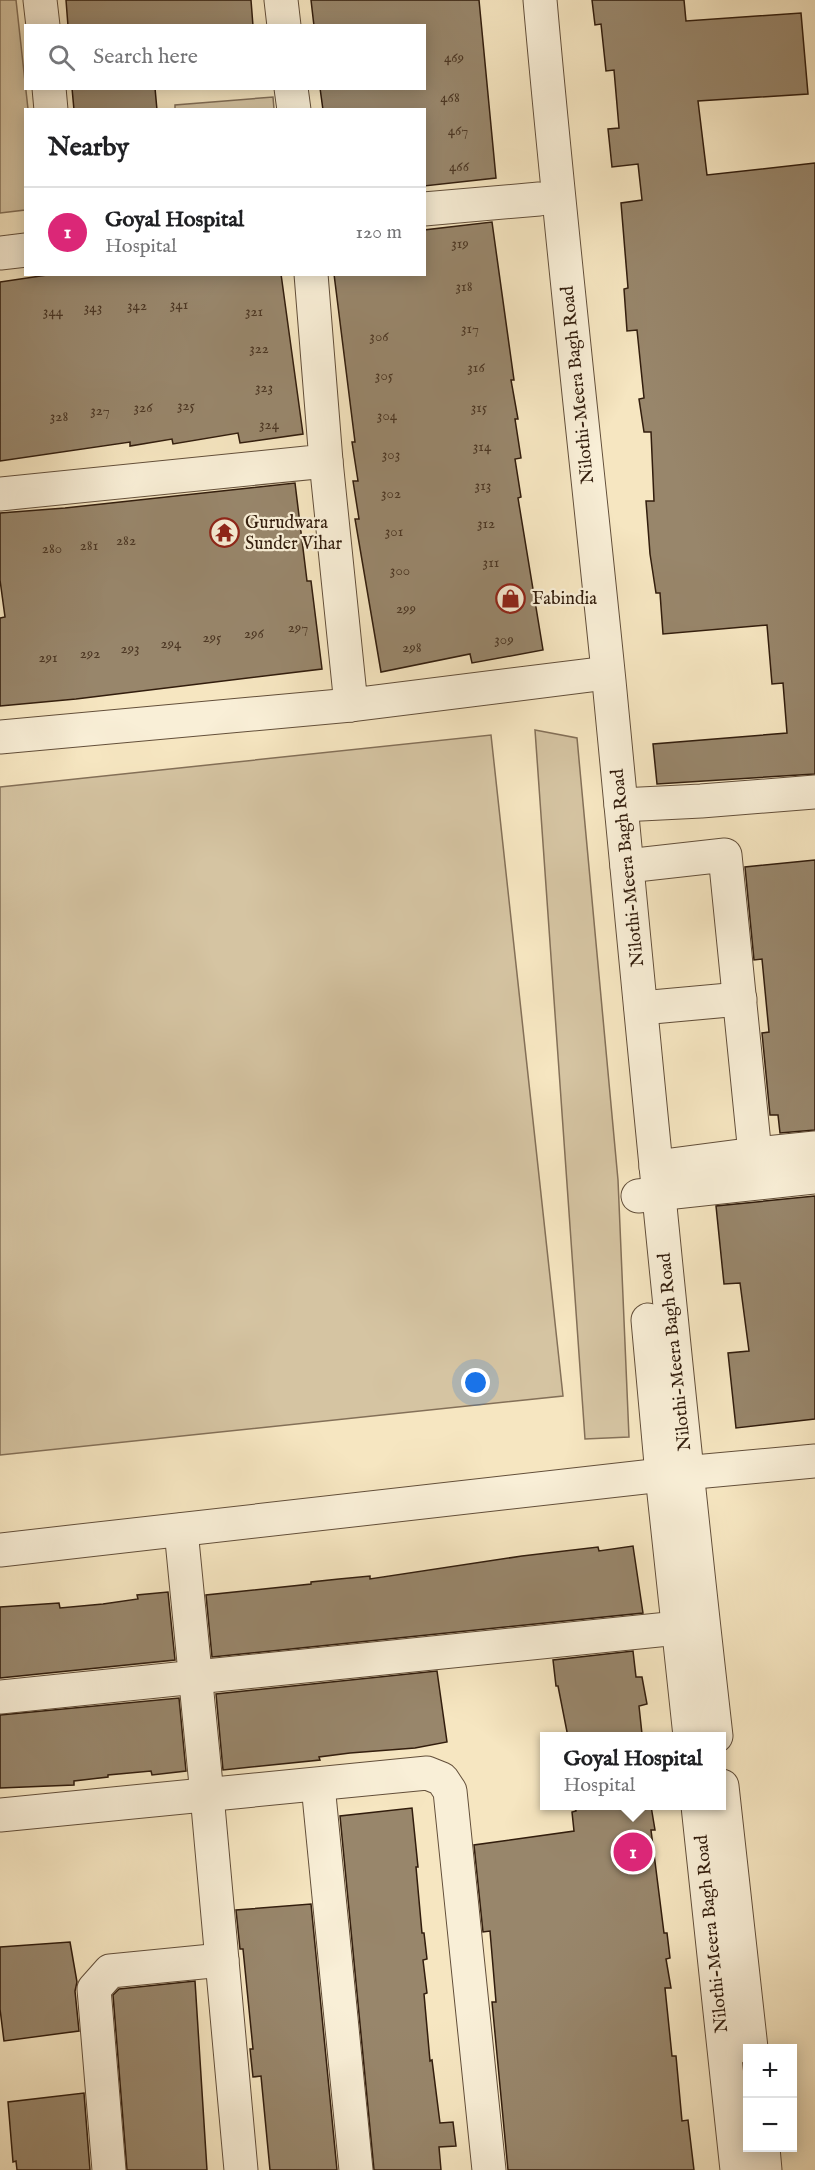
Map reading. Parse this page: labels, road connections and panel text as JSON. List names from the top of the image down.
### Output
{
  "streets": {
    "street": ["Nilothi-Meera Bagh Road"]
  },
  "places": {
    "temple": ["Gurudwara Sunder Vihar"],
    "shop": ["Fabindia"]
  },
  "house_numbers": [
    "469",
    "468",
    "467",
    "466",
    "319",
    "318",
    "341",
    "342",
    "343",
    "344",
    "321",
    "317",
    "306",
    "322",
    "316",
    "305",
    "323",
    "325",
    "326",
    "315",
    "327",
    "304",
    "328",
    "324",
    "314",
    "303",
    "313",
    "302",
    "312",
    "301",
    "282",
    "281",
    "280",
    "311",
    "300",
    "299",
    "297",
    "296",
    "295",
    "309",
    "294",
    "298",
    "293",
    "292",
    "291"
  ],
  "page": {
    "search": "Search here",
    "heading": "Nearby",
    "list": [
      {
        "mark": "1",
        "name": "Goyal Hospital",
        "note": "Hospital",
        "value": "120 m"
      }
    ],
    "popup": ["Goyal Hospital", "Hospital"],
    "pins": "1",
    "map_buttons": ["+", "−"]
  }
}
